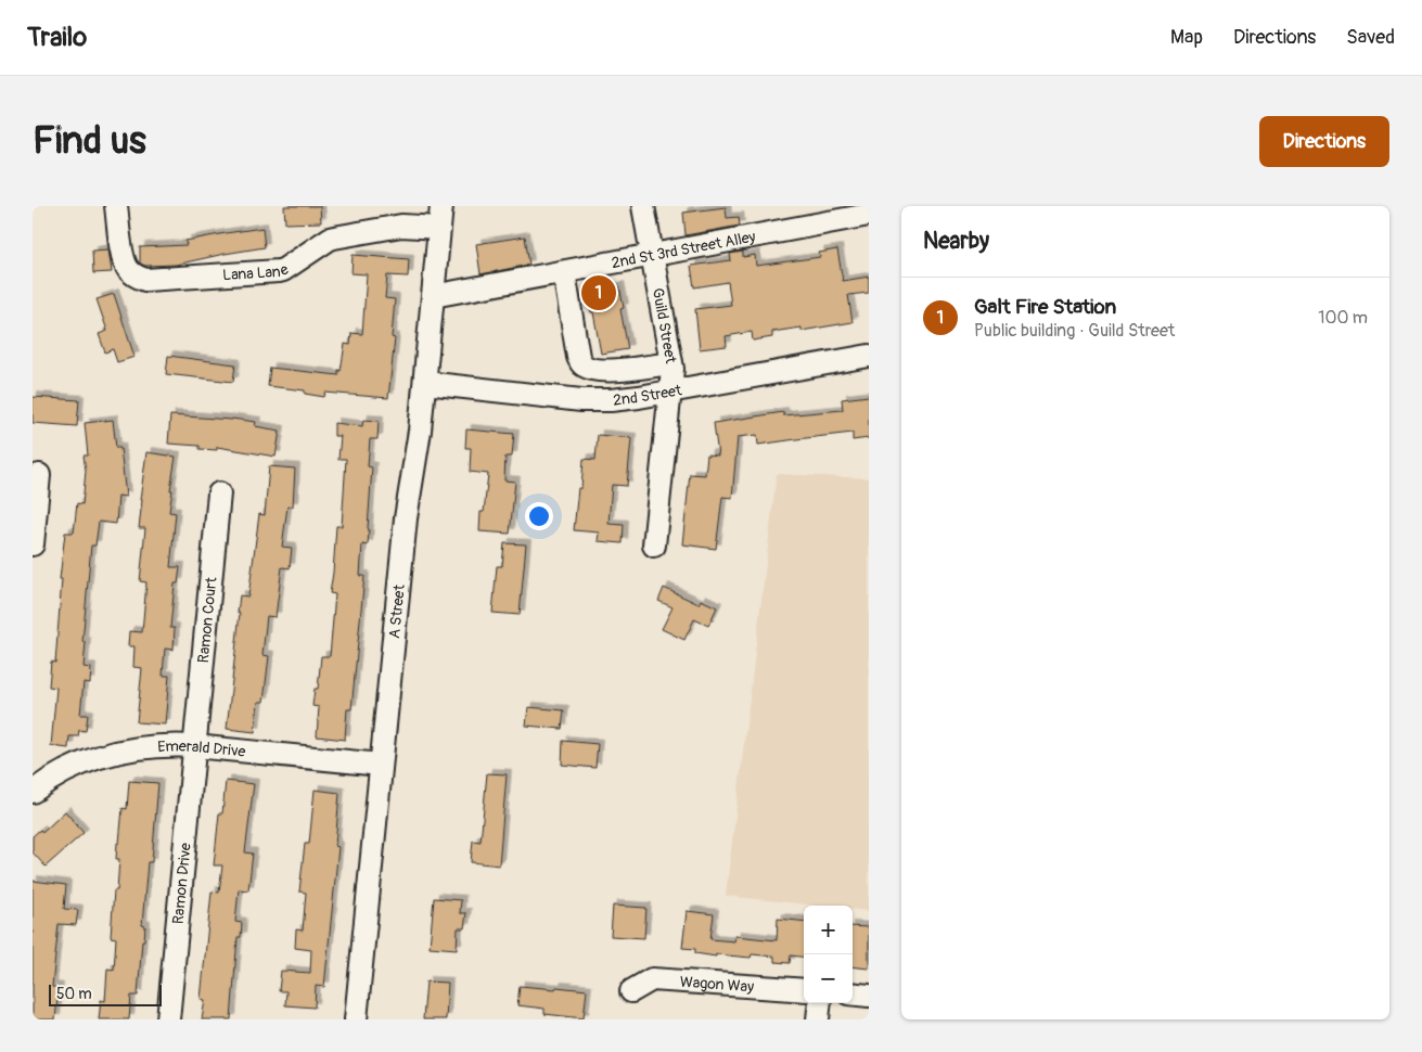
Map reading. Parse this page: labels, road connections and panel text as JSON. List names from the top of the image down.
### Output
{
  "streets": {
    "street": [
      "2nd St 3rd Street Alley",
      "Lana Lane",
      "Guild Street",
      "2nd Street",
      "A Street",
      "Ramon Court",
      "Emerald Drive",
      "Ramon Drive",
      "Wagon Way"
    ]
  },
  "crossings": [
    ["2nd St 3rd Street Alley", "Guild Street"],
    ["2nd St 3rd Street Alley", "A Street"],
    ["Lana Lane", "A Street"],
    ["Guild Street", "2nd Street"],
    ["2nd Street", "A Street"],
    ["A Street", "Emerald Drive"],
    ["Ramon Court", "Emerald Drive"],
    ["Ramon Court", "Ramon Drive"],
    ["Emerald Drive", "Ramon Drive"]
  ],
  "scale_bar": "50 m",
  "page": {
    "header": "Trailo",
    "nav": ["Map", "Directions", "Saved"],
    "buttons": "Directions",
    "title": "Find us",
    "heading": "Nearby",
    "pins": "1",
    "list": [
      {
        "mark": "1",
        "name": "Galt Fire Station",
        "note": "Public building · Guild Street",
        "value": "100 m"
      }
    ],
    "map_buttons": ["+", "−"],
    "scale": "50 m"
  }
}
